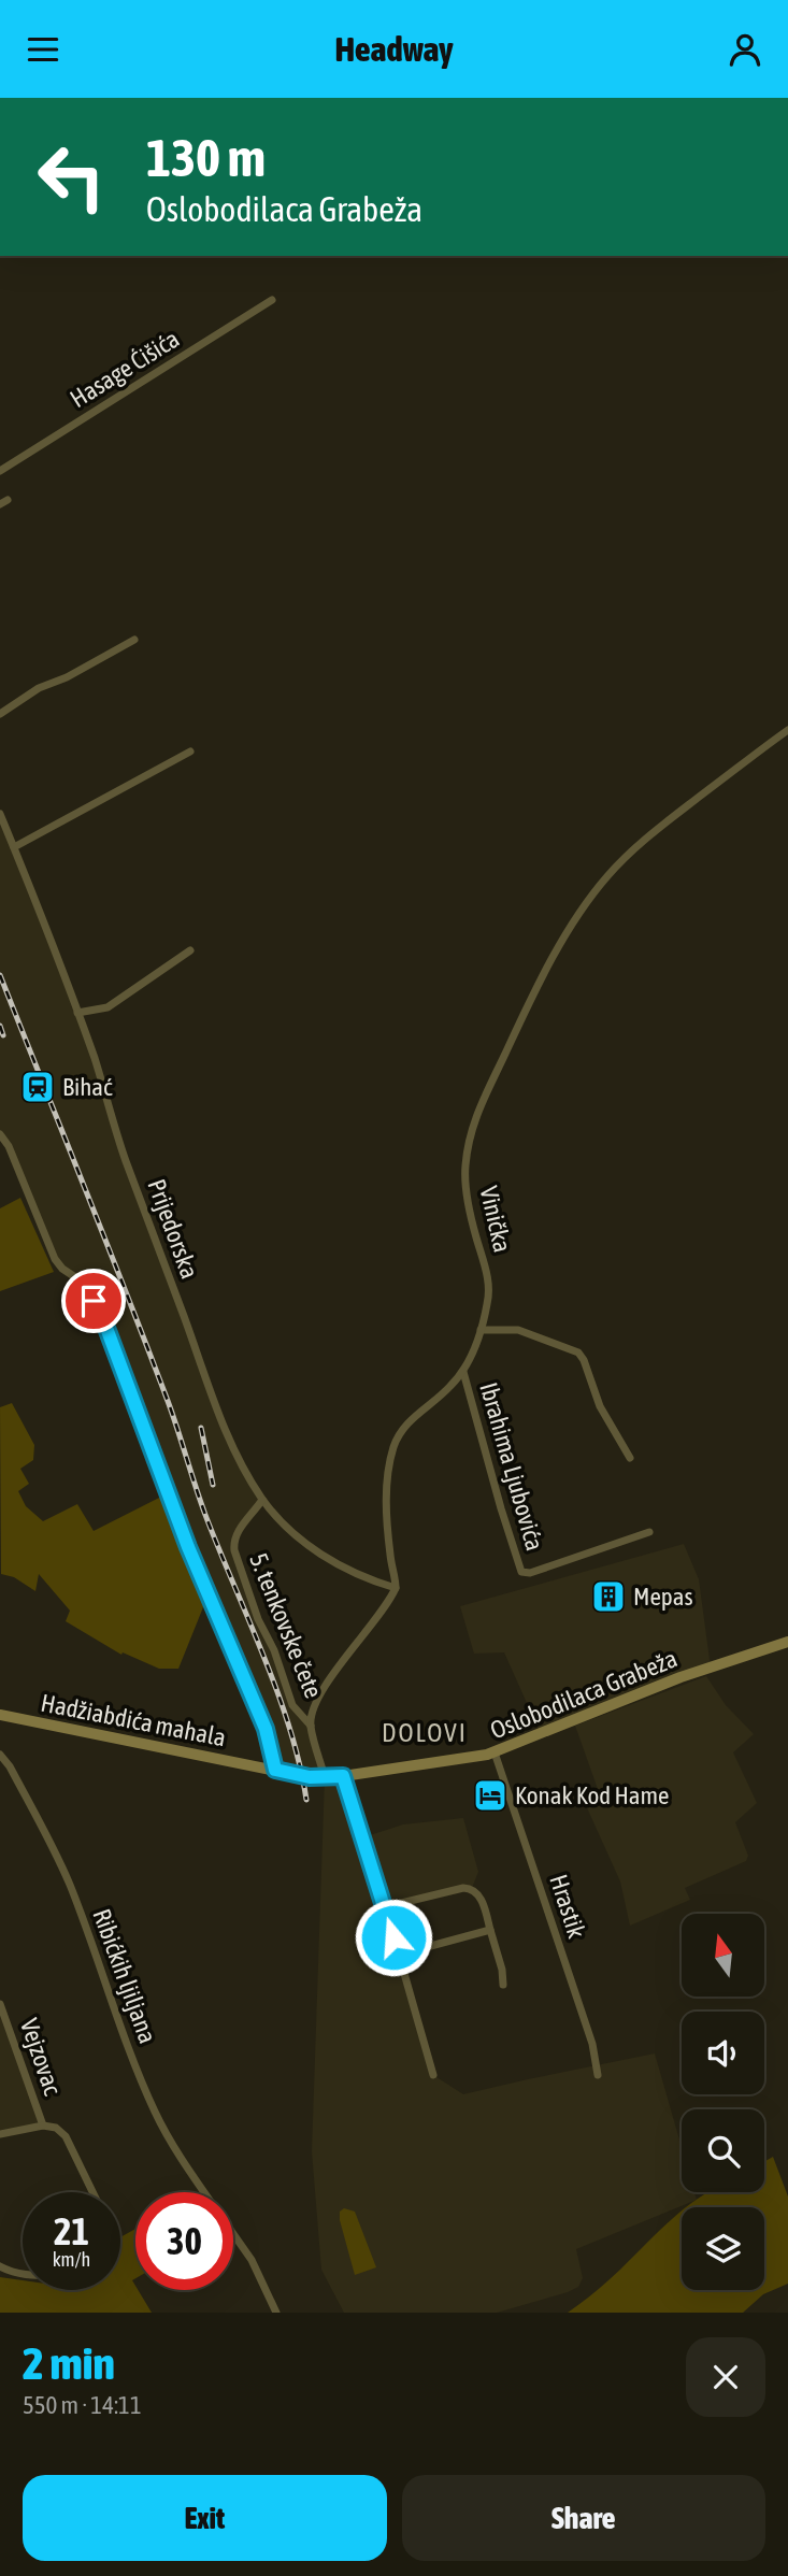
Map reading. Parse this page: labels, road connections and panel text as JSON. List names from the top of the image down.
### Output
{
  "streets": {
    "street": [
      "Hasage Ćišića",
      "Vinička",
      "Prijedorska",
      "Ibrahima Ljubovića",
      "5. tenkovske čete",
      "Oslobodilaca Grabeža",
      "Hadžiabdića mahala",
      "Hrastik",
      "Ribićkih ljiljana",
      "Vejzovac"
    ]
  },
  "crossings": [
    ["Vinička", "Prijedorska"],
    ["Vinička", "Ibrahima Ljubovića"],
    ["Prijedorska", "5. tenkovske čete"],
    ["Oslobodilaca Grabeža", "Hadžiabdića mahala"],
    ["Oslobodilaca Grabeža", "Hrastik"]
  ],
  "districts": ["DOLOVI"],
  "places": {
    "station": ["Bihać"],
    "building": ["Mepas"],
    "hotel": ["Konak Kod Hame"]
  },
  "north": "top",
  "page": {
    "header": "Headway",
    "turn": ["130 m", "Oslobodilaca Grabeža"],
    "speed": "21 km/h",
    "limit": "30",
    "heading": ["2 min", "550 m · 14:11"],
    "buttons": ["Exit", "Share"]
  }
}
